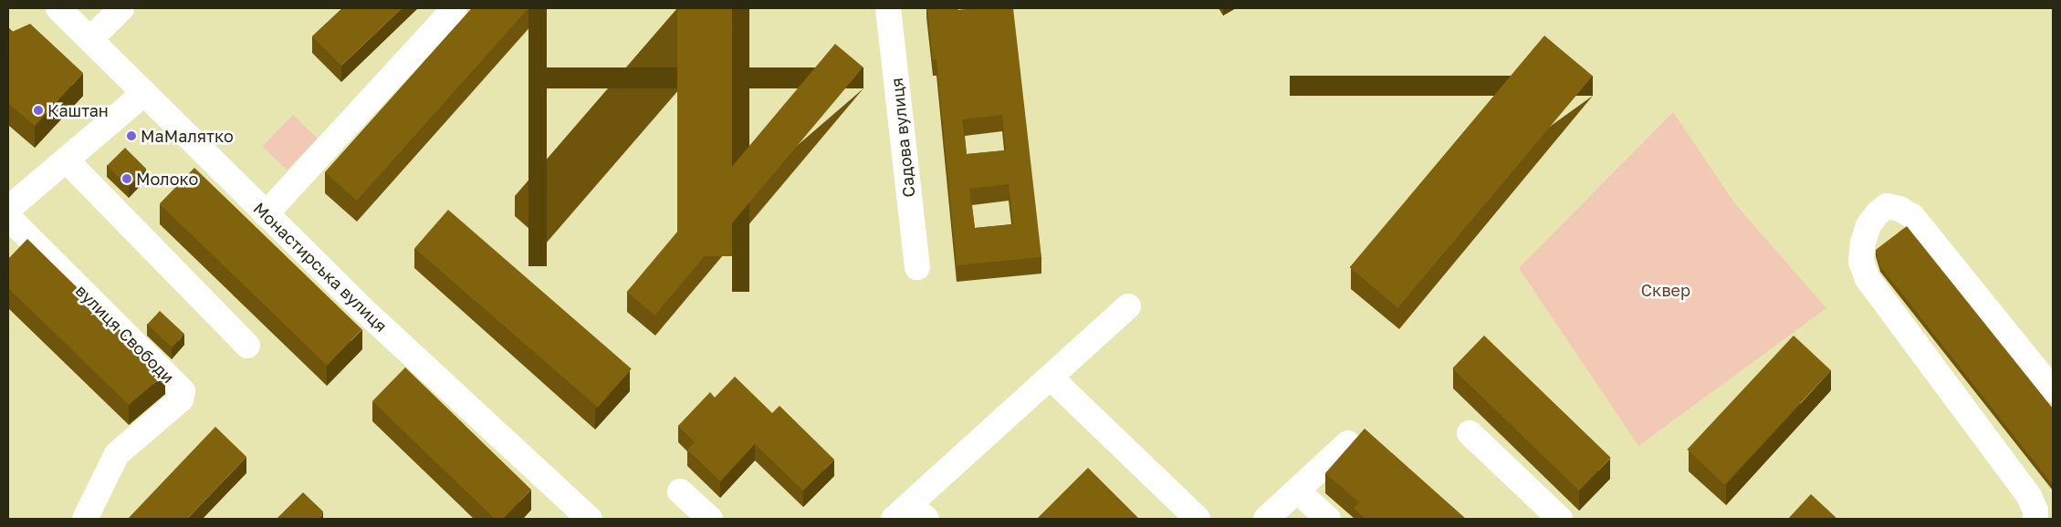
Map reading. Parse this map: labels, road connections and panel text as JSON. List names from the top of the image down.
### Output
{
  "streets": {
    "street": ["Садова вулиця", "Монастирська вулиця", "вулиця Свободи"]
  },
  "parks": ["Сквер"],
  "places": ["Каштан", "МаМалятко", "Молоко"]
}
